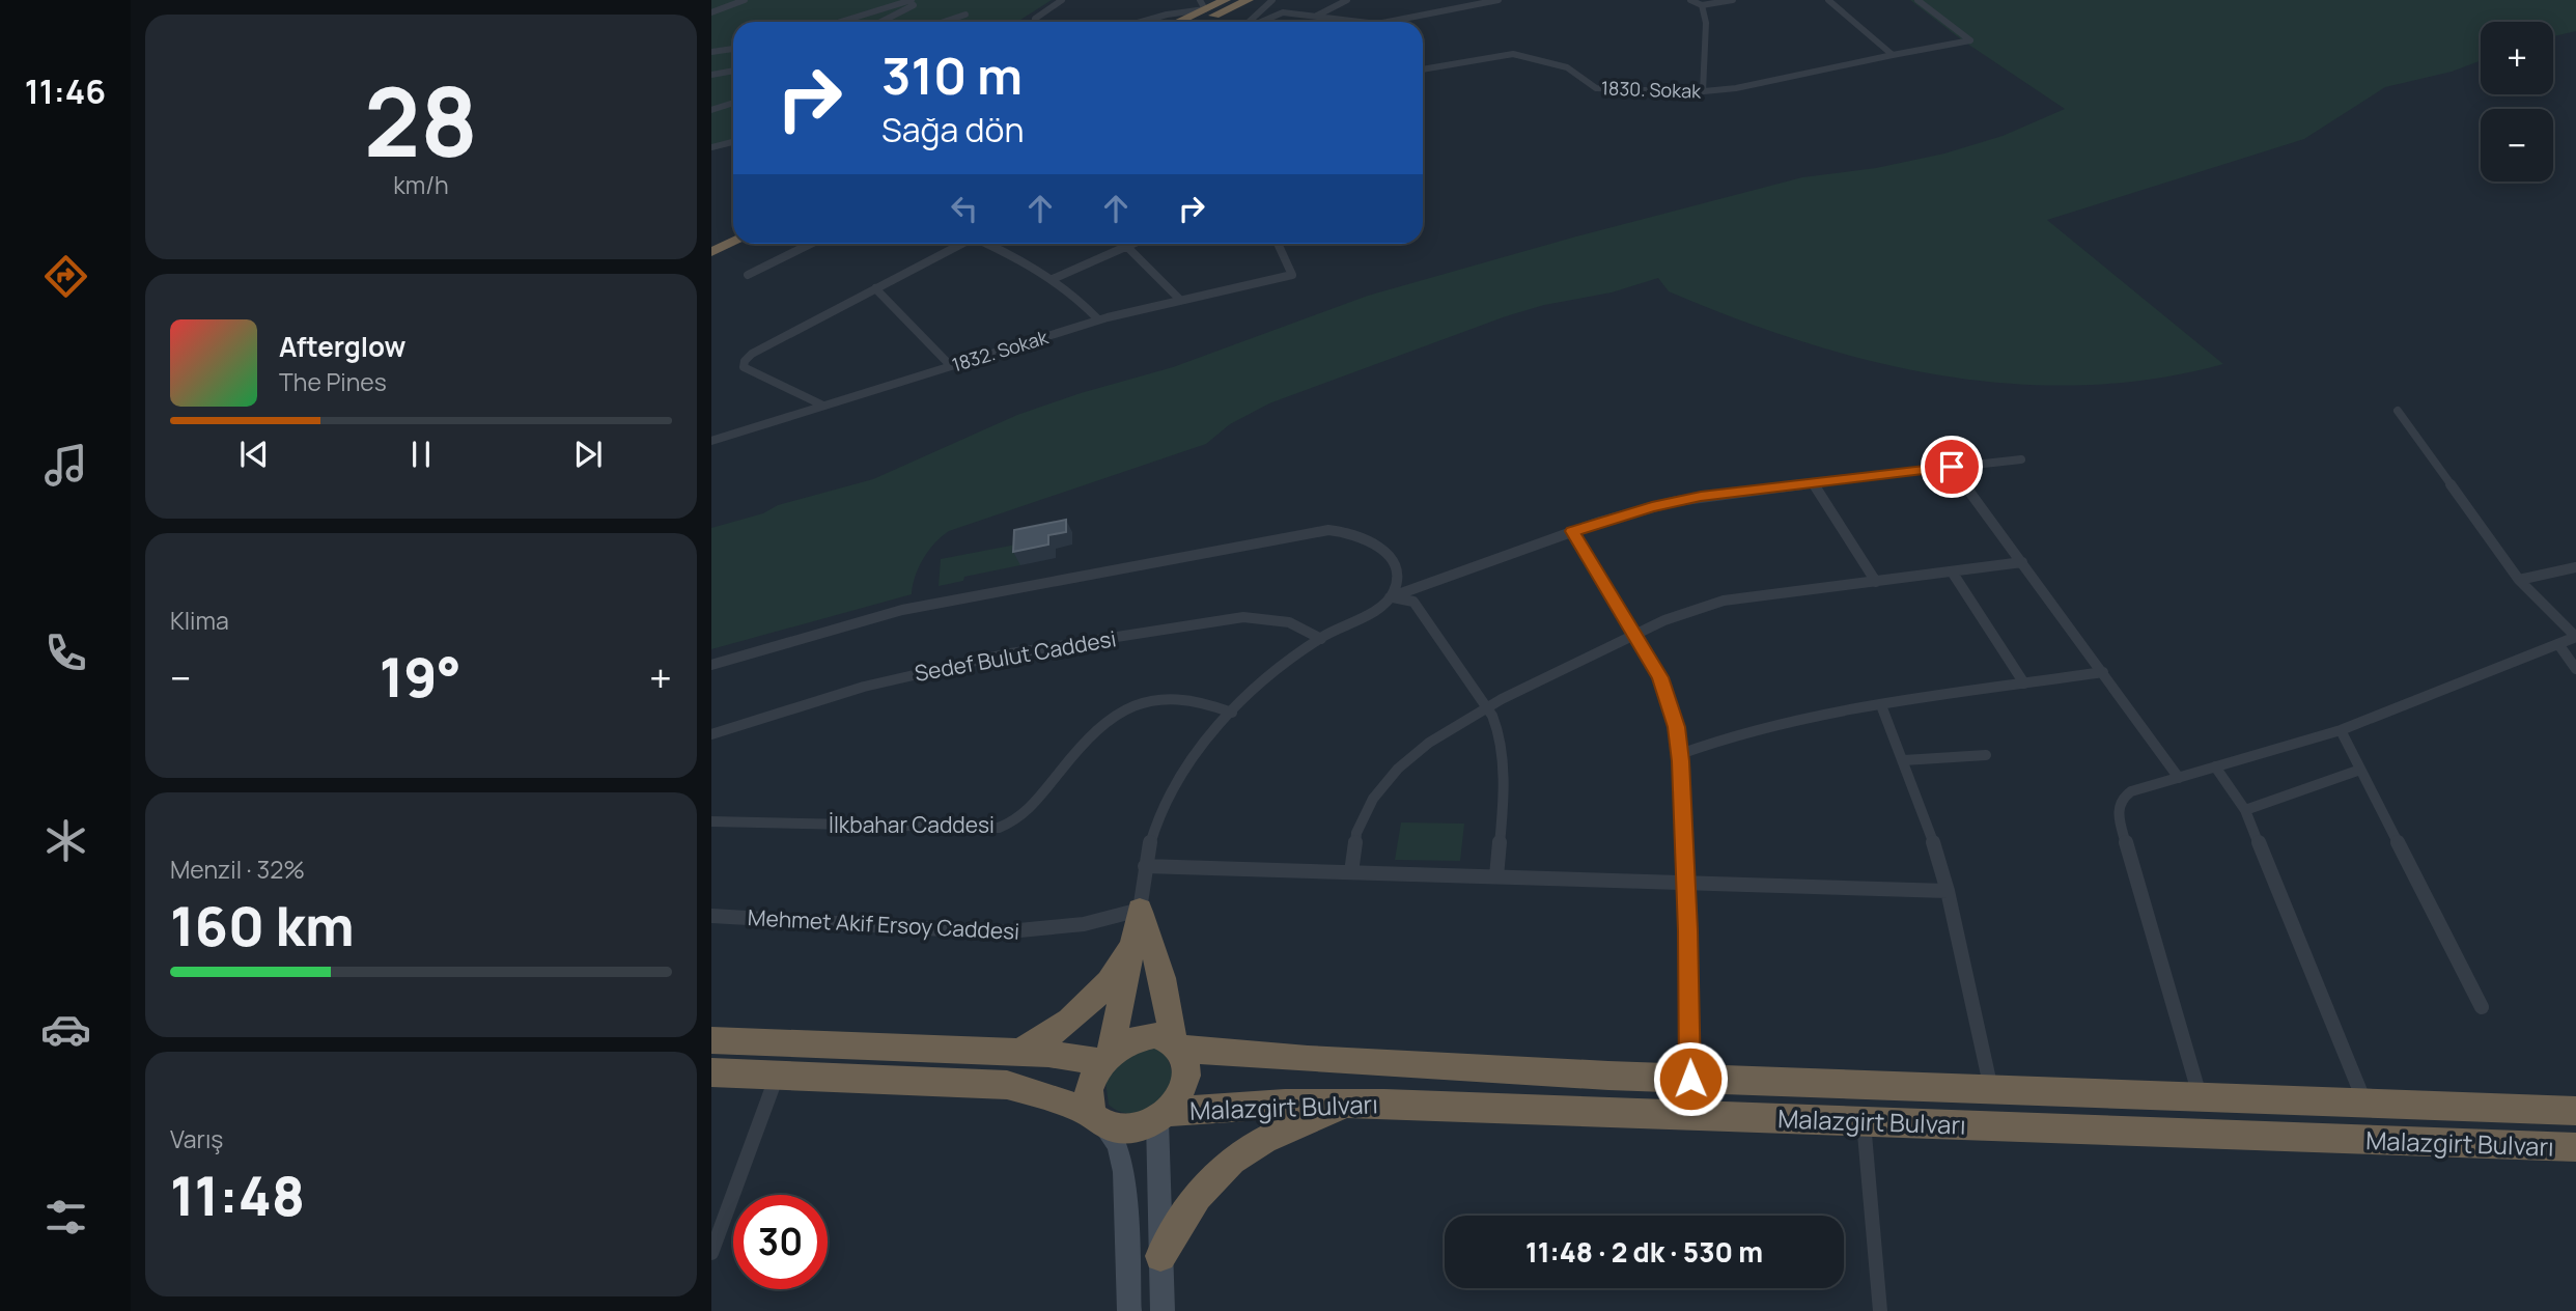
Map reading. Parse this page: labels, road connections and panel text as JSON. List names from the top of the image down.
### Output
{
  "streets": {
    "highway": ["Malazgirt Bulvarı"],
    "street": [
      "1830. Sokak",
      "1832. Sokak",
      "Sedef Bulut Caddesi",
      "İlkbahar Caddesi",
      "Mehmet Akif Ersoy Caddesi"
    ]
  },
  "page": {
    "tabs": "11:46",
    "tile": [
      ["28", "km/h"],
      "Klima",
      ["Menzil · 32%", "160 km"],
      ["Varış", "11:48"]
    ],
    "map_buttons": ["+", "−"],
    "turn": ["310 m", "Sağa dön"],
    "song": ["Afterglow", "The Pines"],
    "heat": ["−", "19°", "+"],
    "limit": "30",
    "trip": "11:48 · 2 dk · 530 m"
  }
}
